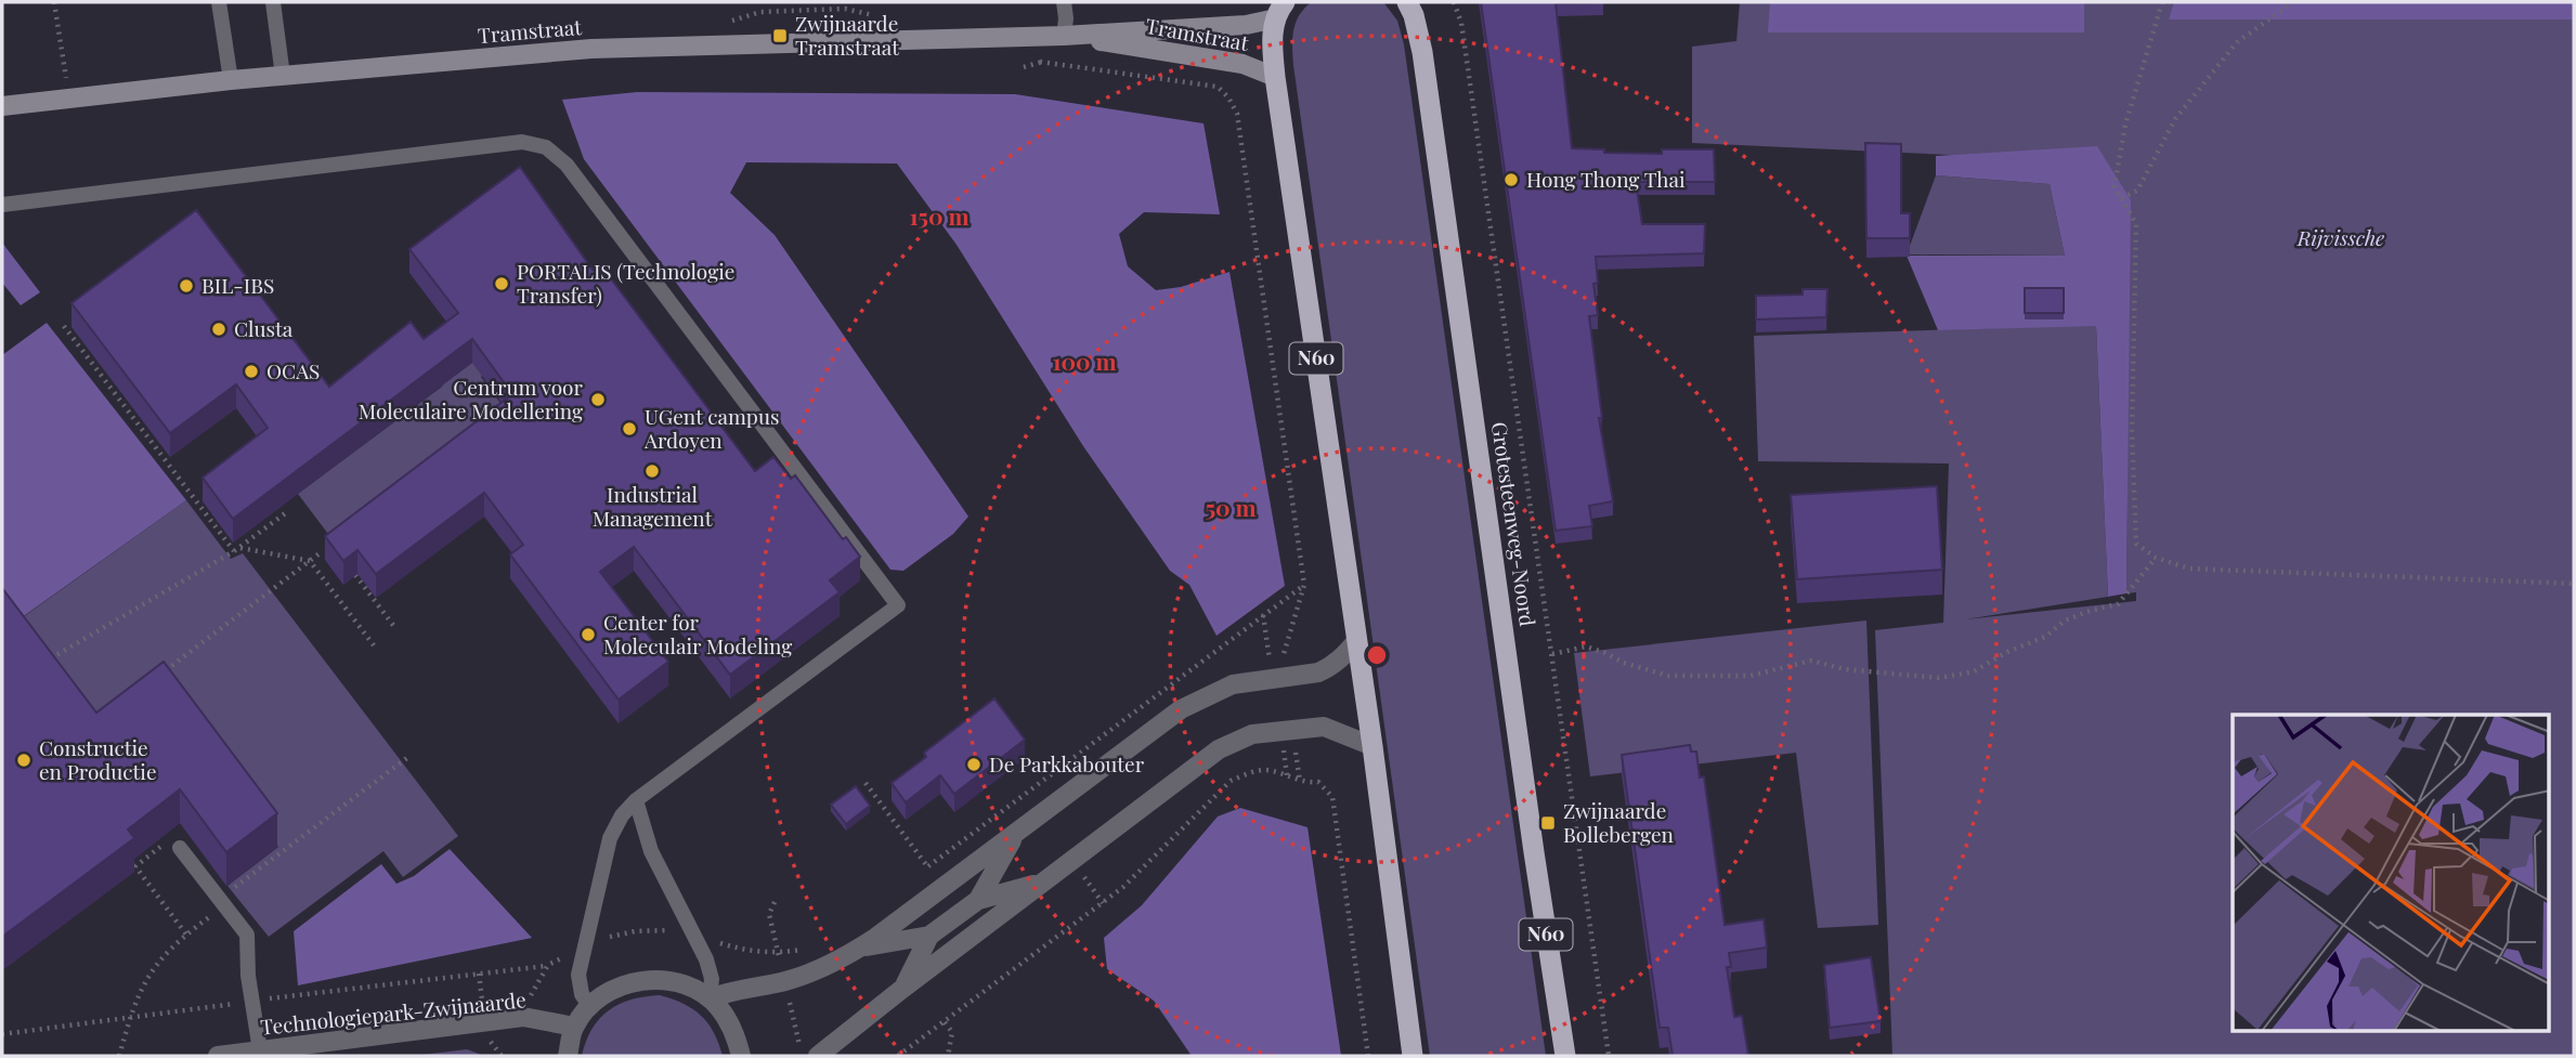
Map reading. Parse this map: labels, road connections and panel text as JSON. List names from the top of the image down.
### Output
{
  "streets": {
    "highway": ["N60", "Grotesteenweg-Noord"],
    "main road": ["Tramstraat"],
    "street": ["Technologiepark-Zwijnaarde"]
  },
  "crossings": [
    ["Tramstraat", "N60"]
  ],
  "parks": ["Rijvissche"],
  "places": {
    "transit": ["Zwijnaarde Tramstraat", "Zwijnaarde Bollebergen"],
    "other": [
      "Hong Thong Thai",
      "PORTALIS (Technologie Transfer)",
      "BIL-IBS",
      "Clusta",
      "OCAS",
      "Centrum voor Moleculaire Modellering",
      "UGent campus Ardoyen",
      "Industrial Management",
      "Center for Moleculair Modeling",
      "Constructie en Productie",
      "De Parkkabouter"
    ]
  },
  "rings": ["150 m", "100 m", "50 m"]
}
